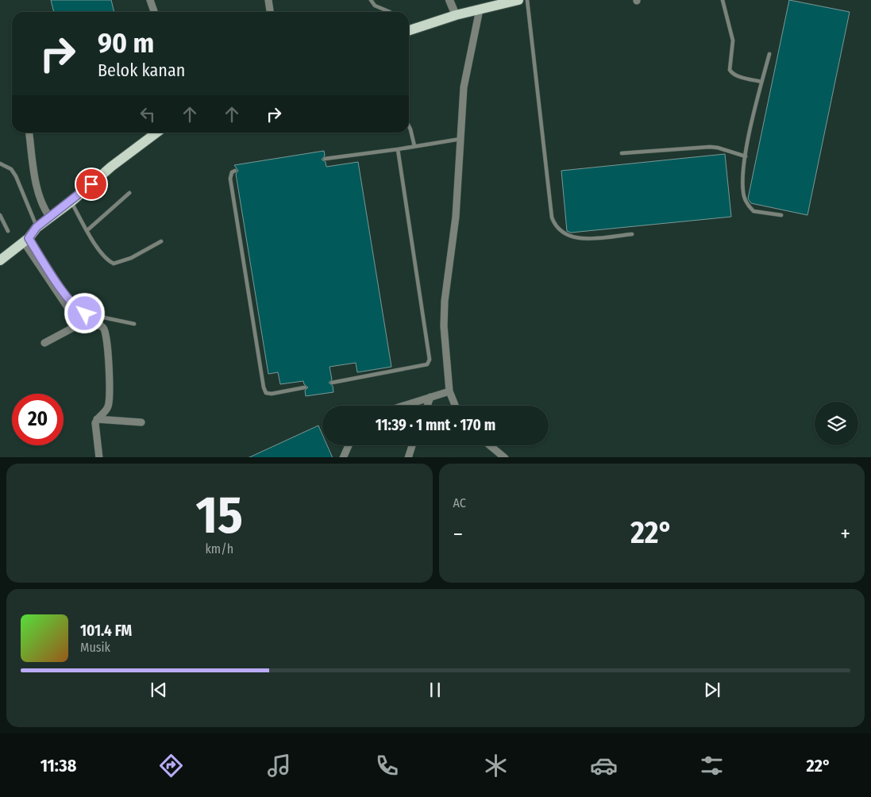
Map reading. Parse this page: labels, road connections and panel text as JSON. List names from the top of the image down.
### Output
{
  "page": {
    "turn": ["90 m", "Belok kanan"],
    "limit": "20",
    "trip": "11:39 · 1 mnt · 170 m",
    "tile": [
      ["15", "km/h"],
      "AC"
    ],
    "heat": ["−", "22°", "+"],
    "song": ["101.4 FM", "Musik"],
    "tabs": ["11:38", "22°"]
  }
}
